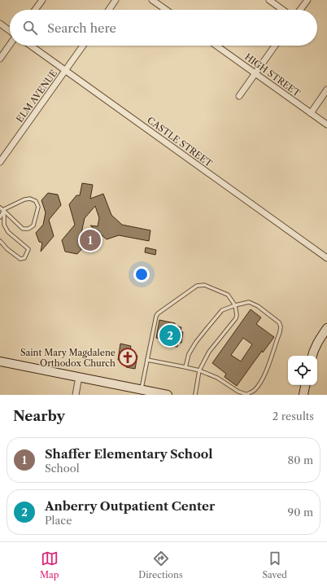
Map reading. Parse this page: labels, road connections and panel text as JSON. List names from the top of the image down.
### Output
{
  "streets": {
    "street": ["HIGH STREET", "ELM AVENUE", "CASTLE STREET"]
  },
  "crossings": [
    ["ELM AVENUE", "CASTLE STREET"]
  ],
  "places": {
    "church": ["Saint Mary Magdalene Orthodox Church"]
  },
  "page": {
    "search": "Search here",
    "pins": ["1", "2"],
    "heading": ["Nearby", "2 results"],
    "list": [
      {
        "mark": "1",
        "name": "Shaffer Elementary School",
        "note": "School",
        "value": "80 m"
      },
      {
        "mark": "2",
        "name": "Anberry Outpatient Center",
        "note": "Place",
        "value": "90 m"
      }
    ],
    "nav": ["Map", "Directions", "Saved"]
  }
}
